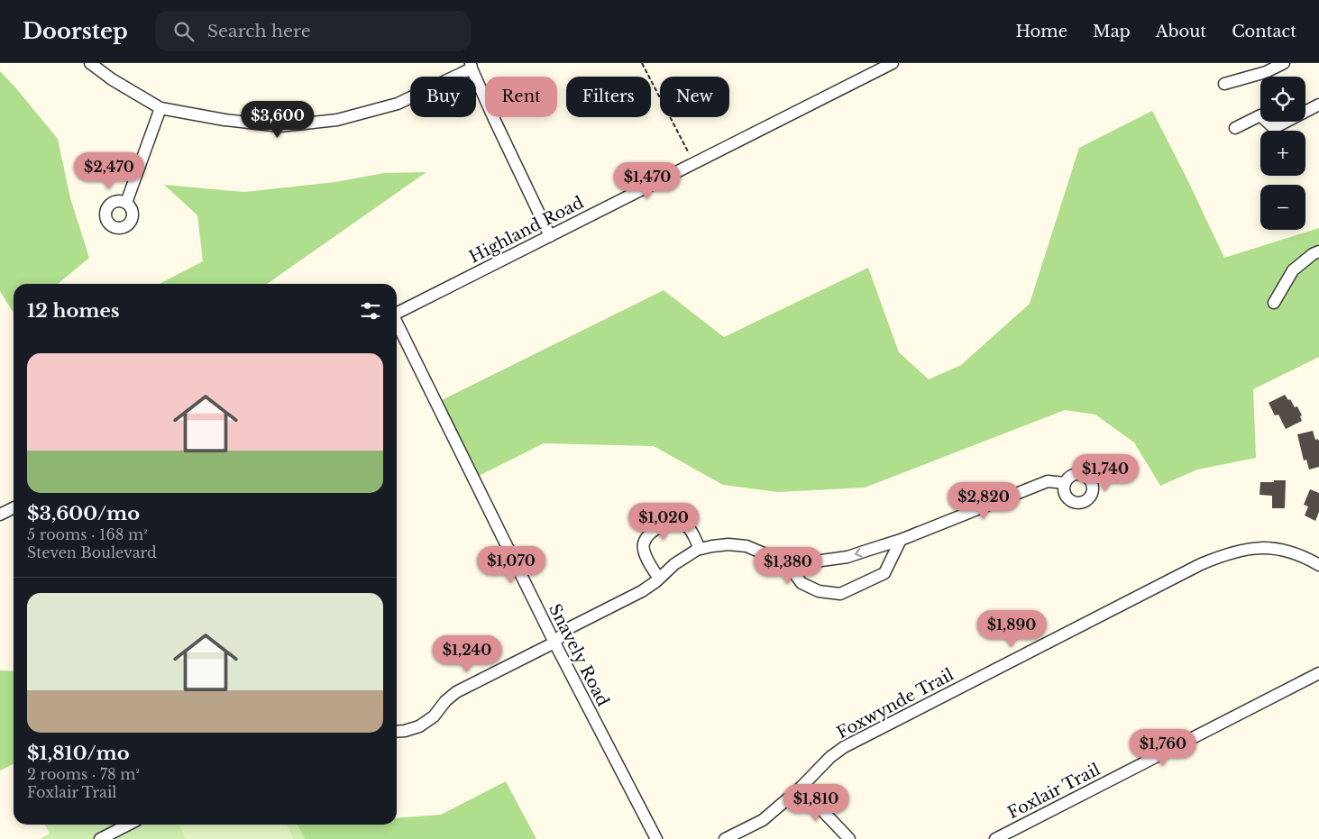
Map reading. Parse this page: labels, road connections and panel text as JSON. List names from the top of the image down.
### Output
{
  "streets": {
    "street": [
      "Highland Road",
      "Snavely Road",
      "Foxwynde Trail",
      "Foxlair Trail"
    ]
  },
  "page": {
    "header": "Doorstep",
    "search": "Search here",
    "nav": [
      "Home",
      "Map",
      "About",
      "Contact"
    ],
    "map_buttons": ["+", "−"],
    "chip": [
      "Buy",
      "Rent",
      "Filters",
      "New"
    ],
    "price": [
      "$3,600",
      "$2,470",
      "$1,470",
      "$1,740",
      "$2,820",
      "$1,020",
      "$1,070",
      "$1,380",
      "$1,890",
      "$1,240",
      "$1,760",
      "$1,810"
    ],
    "heading": "12 homes",
    "list": [
      {
        "name": "$3,600/mo",
        "note": "5 rooms · 168 m² · Steven Boulevard"
      },
      {
        "name": "$1,810/mo",
        "note": "2 rooms · 78 m² · Foxlair Trail"
      }
    ]
  }
}
